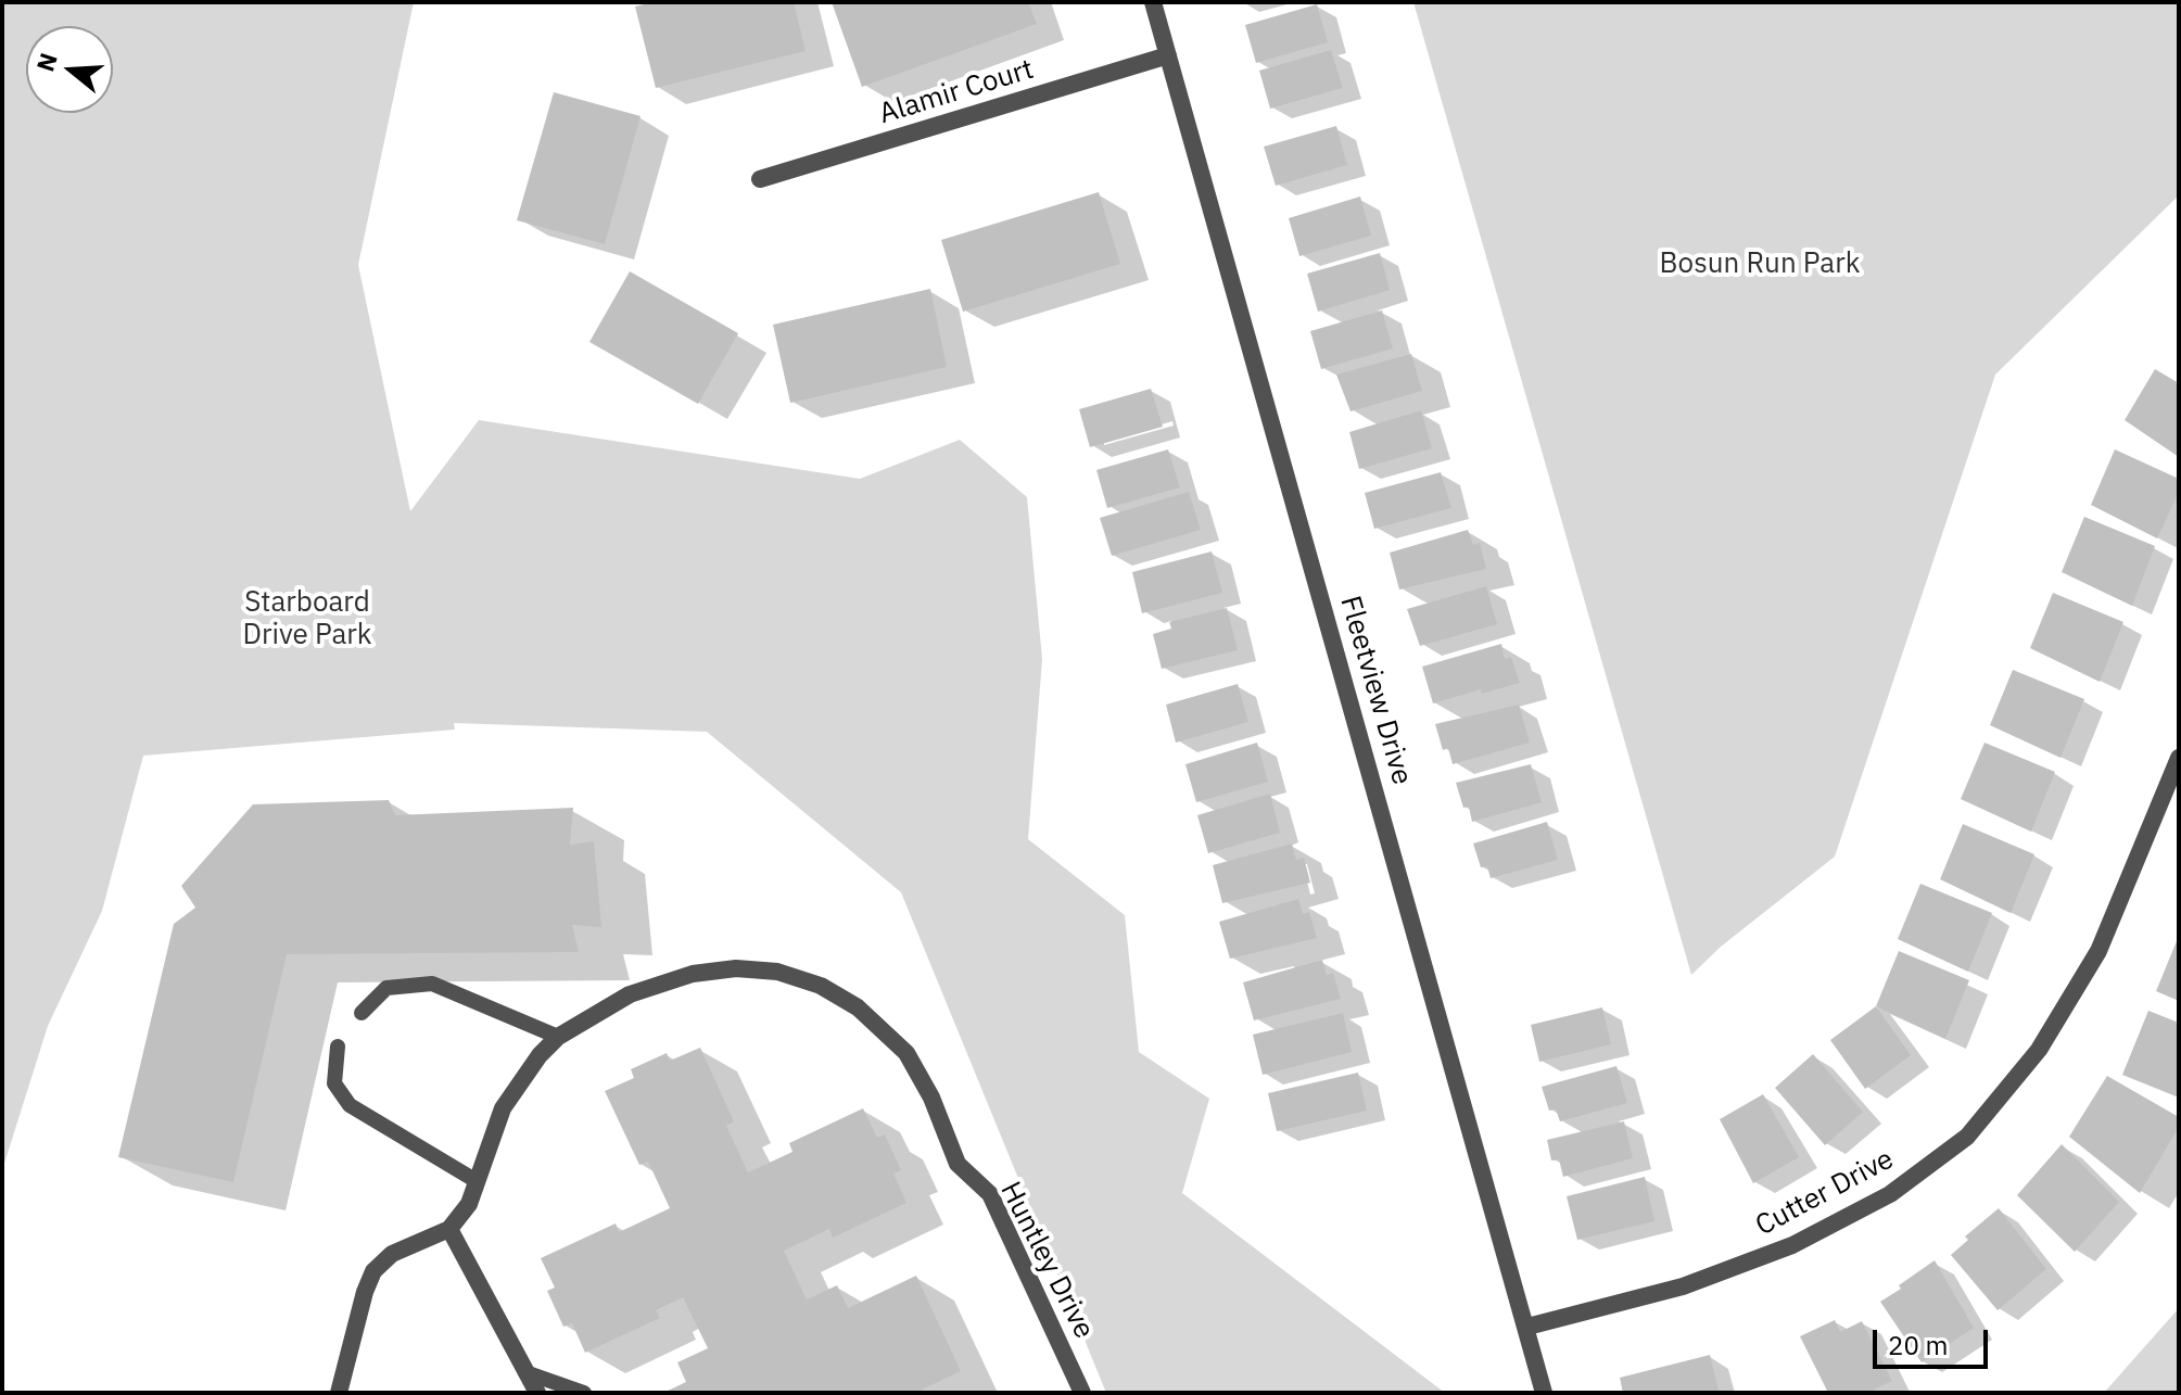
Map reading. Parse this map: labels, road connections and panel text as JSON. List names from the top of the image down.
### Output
{
  "streets": {
    "street": [
      "Alamir Court",
      "Fleetview Drive",
      "Cutter Drive",
      "Huntley Drive"
    ]
  },
  "crossings": [
    ["Alamir Court", "Fleetview Drive"],
    ["Fleetview Drive", "Cutter Drive"]
  ],
  "parks": ["Bosun Run Park", "Starboard Drive Park"],
  "scale_bar": "20 m",
  "north": "left"
}
